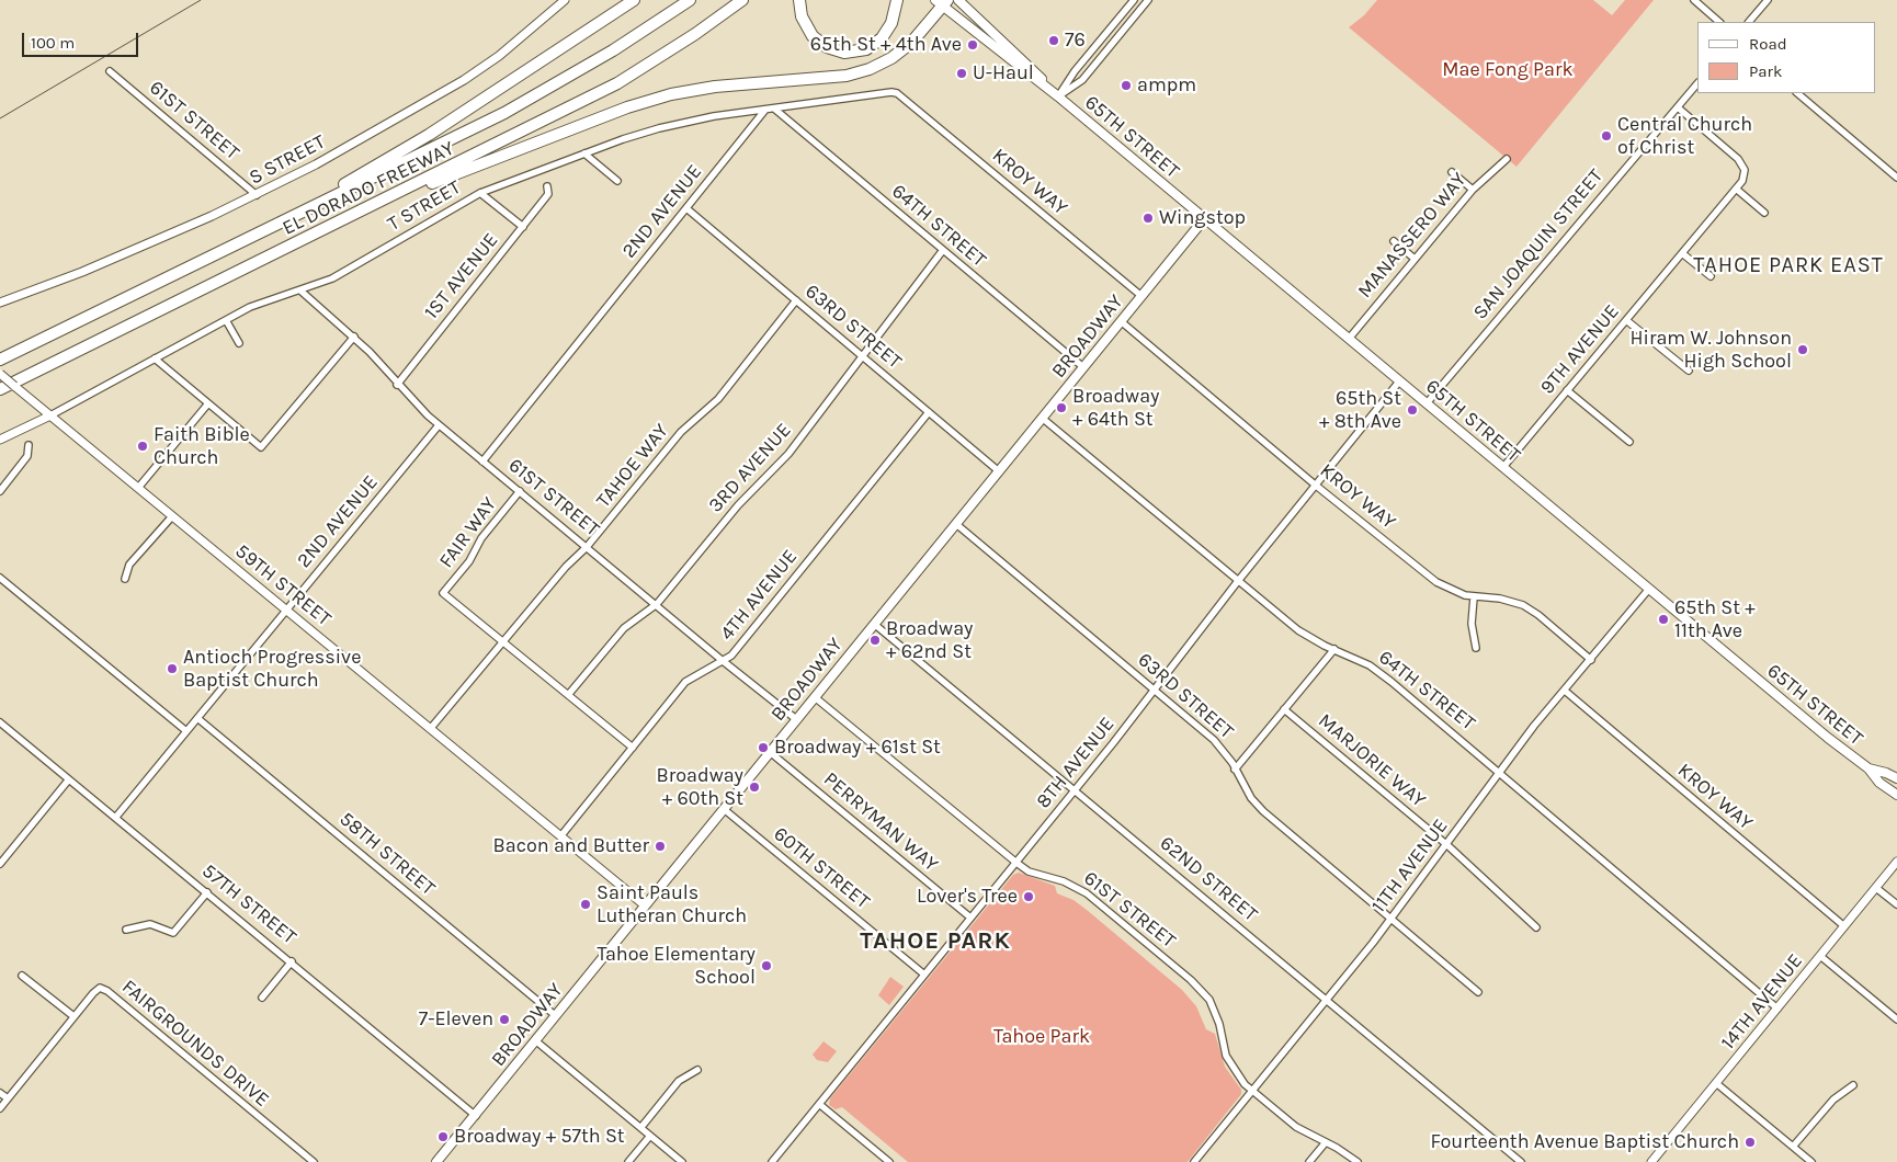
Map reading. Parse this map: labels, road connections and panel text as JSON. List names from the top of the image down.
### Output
{
  "streets": {
    "highway": ["EL DORADO FREEWAY"],
    "main road": ["65TH STREET", "BROADWAY"],
    "street": [
      "61ST STREET",
      "S STREET",
      "KROY WAY",
      "T STREET",
      "2ND AVENUE",
      "64TH STREET",
      "MANASSERO WAY",
      "SAN JOAQUIN STREET",
      "1ST AVENUE",
      "63RD STREET",
      "9TH AVENUE",
      "TAHOE WAY",
      "3RD AVENUE",
      "FAIR WAY",
      "59TH STREET",
      "4TH AVENUE",
      "MARJORIE WAY",
      "8TH AVENUE",
      "PERRYMAN WAY",
      "58TH STREET",
      "11TH AVENUE",
      "60TH STREET",
      "62ND STREET",
      "57TH STREET",
      "14TH AVENUE",
      "FAIRGROUNDS DRIVE"
    ]
  },
  "crossings": [
    ["61ST STREET", "S STREET"],
    ["61ST STREET", "T STREET"],
    ["61ST STREET", "2ND AVENUE"],
    ["61ST STREET", "1ST AVENUE"],
    ["61ST STREET", "BROADWAY"],
    ["61ST STREET", "TAHOE WAY"],
    ["61ST STREET", "3RD AVENUE"],
    ["61ST STREET", "FAIR WAY"],
    ["61ST STREET", "4TH AVENUE"],
    ["61ST STREET", "8TH AVENUE"],
    ["61ST STREET", "11TH AVENUE"],
    ["65TH STREET", "MANASSERO WAY"],
    ["65TH STREET", "SAN JOAQUIN STREET"],
    ["65TH STREET", "BROADWAY"],
    ["65TH STREET", "9TH AVENUE"],
    ["65TH STREET", "8TH AVENUE"],
    ["65TH STREET", "11TH AVENUE"],
    ["KROY WAY", "T STREET"],
    ["KROY WAY", "BROADWAY"],
    ["KROY WAY", "8TH AVENUE"],
    ["KROY WAY", "11TH AVENUE"],
    ["KROY WAY", "14TH AVENUE"],
    ["T STREET", "2ND AVENUE"],
    ["T STREET", "64TH STREET"],
    ["T STREET", "59TH STREET"],
    ["2ND AVENUE", "63RD STREET"],
    ["2ND AVENUE", "59TH STREET"],
    ["2ND AVENUE", "58TH STREET"],
    ["2ND AVENUE", "57TH STREET"],
    ["64TH STREET", "BROADWAY"],
    ["64TH STREET", "3RD AVENUE"],
    ["64TH STREET", "8TH AVENUE"],
    ["64TH STREET", "11TH AVENUE"],
    ["64TH STREET", "14TH AVENUE"],
    ["SAN JOAQUIN STREET", "9TH AVENUE"],
    ["63RD STREET", "BROADWAY"],
    ["63RD STREET", "TAHOE WAY"],
    ["63RD STREET", "3RD AVENUE"],
    ["63RD STREET", "4TH AVENUE"],
    ["63RD STREET", "8TH AVENUE"],
    ["63RD STREET", "11TH AVENUE"],
    ["BROADWAY", "59TH STREET"],
    ["BROADWAY", "PERRYMAN WAY"],
    ["BROADWAY", "58TH STREET"],
    ["BROADWAY", "60TH STREET"],
    ["BROADWAY", "62ND STREET"],
    ["BROADWAY", "57TH STREET"],
    ["TAHOE WAY", "FAIR WAY"],
    ["TAHOE WAY", "59TH STREET"],
    ["59TH STREET", "4TH AVENUE"],
    ["MARJORIE WAY", "11TH AVENUE"],
    ["8TH AVENUE", "PERRYMAN WAY"],
    ["8TH AVENUE", "60TH STREET"],
    ["8TH AVENUE", "62ND STREET"],
    ["11TH AVENUE", "62ND STREET"]
  ],
  "districts": ["TAHOE PARK EAST", "TAHOE PARK"],
  "parks": ["Mae Fong Park", "Tahoe Park"],
  "places": [
    "76",
    "65th St + 4th Ave",
    "U-Haul",
    "ampm",
    "Central Church of Christ",
    "Wingstop",
    "Hiram W. Johnson High School",
    "Broadway + 64th St",
    "65th St + 8th Ave",
    "Faith Bible Church",
    "65th St + 11th Ave",
    "Broadway + 62nd St",
    "Antioch Progressive Baptist Church",
    "Broadway + 61st St",
    "Broadway + 60th St",
    "Bacon and Butter",
    "Lover's Tree",
    "Saint Pauls Lutheran Church",
    "Tahoe Elementary School",
    "7-Eleven",
    "Broadway + 57th St",
    "Fourteenth Avenue Baptist Church"
  ],
  "legend": ["Road", "Park"],
  "scale_bar": "100 m"
}
